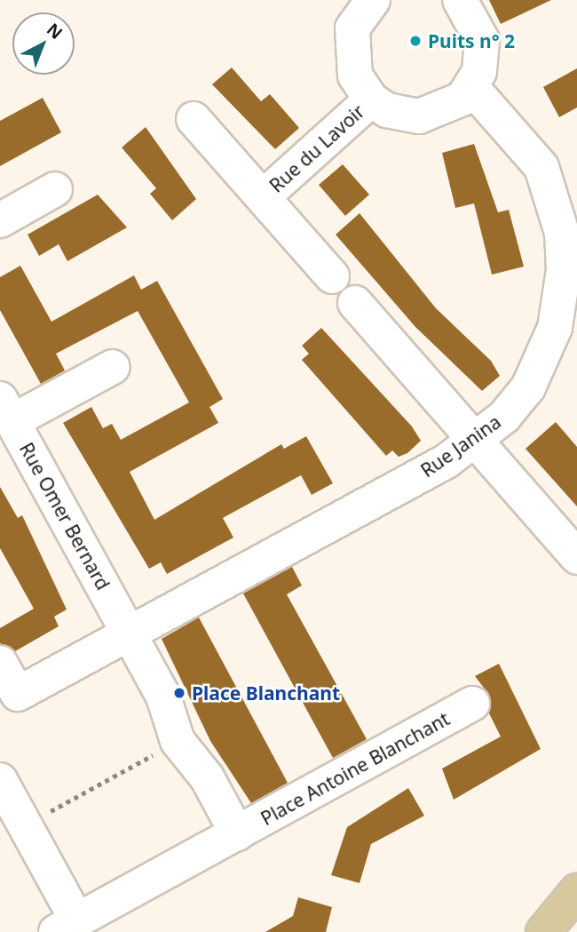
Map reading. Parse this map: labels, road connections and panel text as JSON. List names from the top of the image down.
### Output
{
  "streets": {
    "street": [
      "Rue du Lavoir",
      "Rue Janina",
      "Rue Omer Bernard",
      "Place Antoine Blanchant"
    ]
  },
  "crossings": [
    ["Rue Janina", "Rue Omer Bernard"]
  ],
  "places": ["Puits n° 2", "Place Blanchant"],
  "north": "top right"
}
